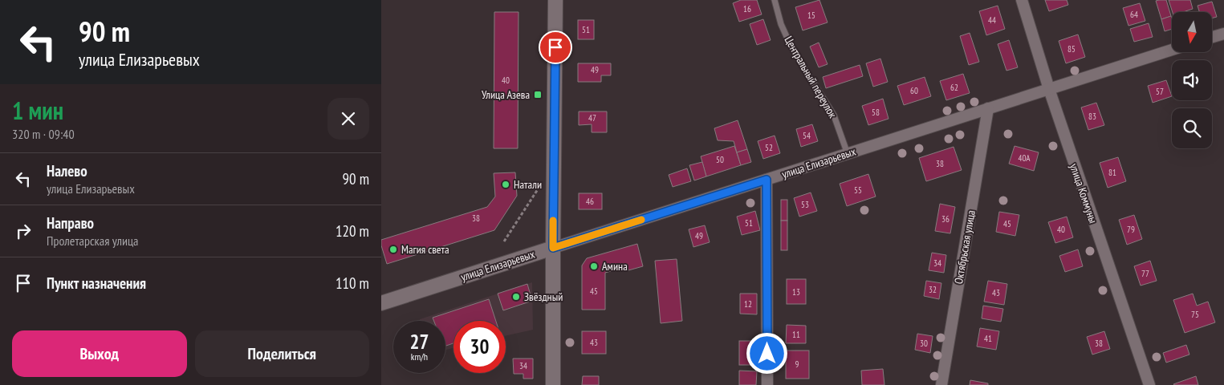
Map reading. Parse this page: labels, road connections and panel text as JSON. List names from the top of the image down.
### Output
{
  "streets": {
    "street": ["улица Елизарьевых", "улица Коммуны", "Октябрьская улица"],
    "lane": ["Центральный переулок"]
  },
  "crossings": [
    ["Центральный переулок", "улица Елизарьевых"],
    ["улица Елизарьевых", "улица Коммуны"],
    ["улица Елизарьевых", "Октябрьская улица"]
  ],
  "places": {
    "transit": ["Улица Азева"],
    "other": [
      "Натали",
      "Магия света",
      "Амина",
      "Звёздный"
    ]
  },
  "house_numbers": [
    "16",
    "64",
    "15",
    "44",
    "51",
    "85",
    "49",
    "40",
    "62",
    "60",
    "57",
    "58",
    "83",
    "47",
    "54",
    "52",
    "40А",
    "50",
    "38",
    "81",
    "55",
    "46",
    "53",
    "38",
    "36",
    "51",
    "45",
    "40",
    "79",
    "49",
    "34",
    "77",
    "32",
    "45",
    "13",
    "43",
    "12",
    "75",
    "11",
    "41",
    "43",
    "30",
    "38",
    "9",
    "34"
  ],
  "north": "bottom",
  "page": {
    "turn": ["90 m", "улица Елизарьевых"],
    "heading": ["1 мин", "320 m · 09:40"],
    "list": [
      {
        "name": "Налево",
        "note": "улица Елизарьевых",
        "value": "90 m"
      },
      {
        "name": "Направо",
        "note": "Пролетарская улица",
        "value": "120 m"
      },
      {
        "name": "Пункт назначения",
        "value": "110 m"
      }
    ],
    "speed": "27 km/h",
    "limit": "30",
    "buttons": ["Выход", "Поделиться"]
  }
}
